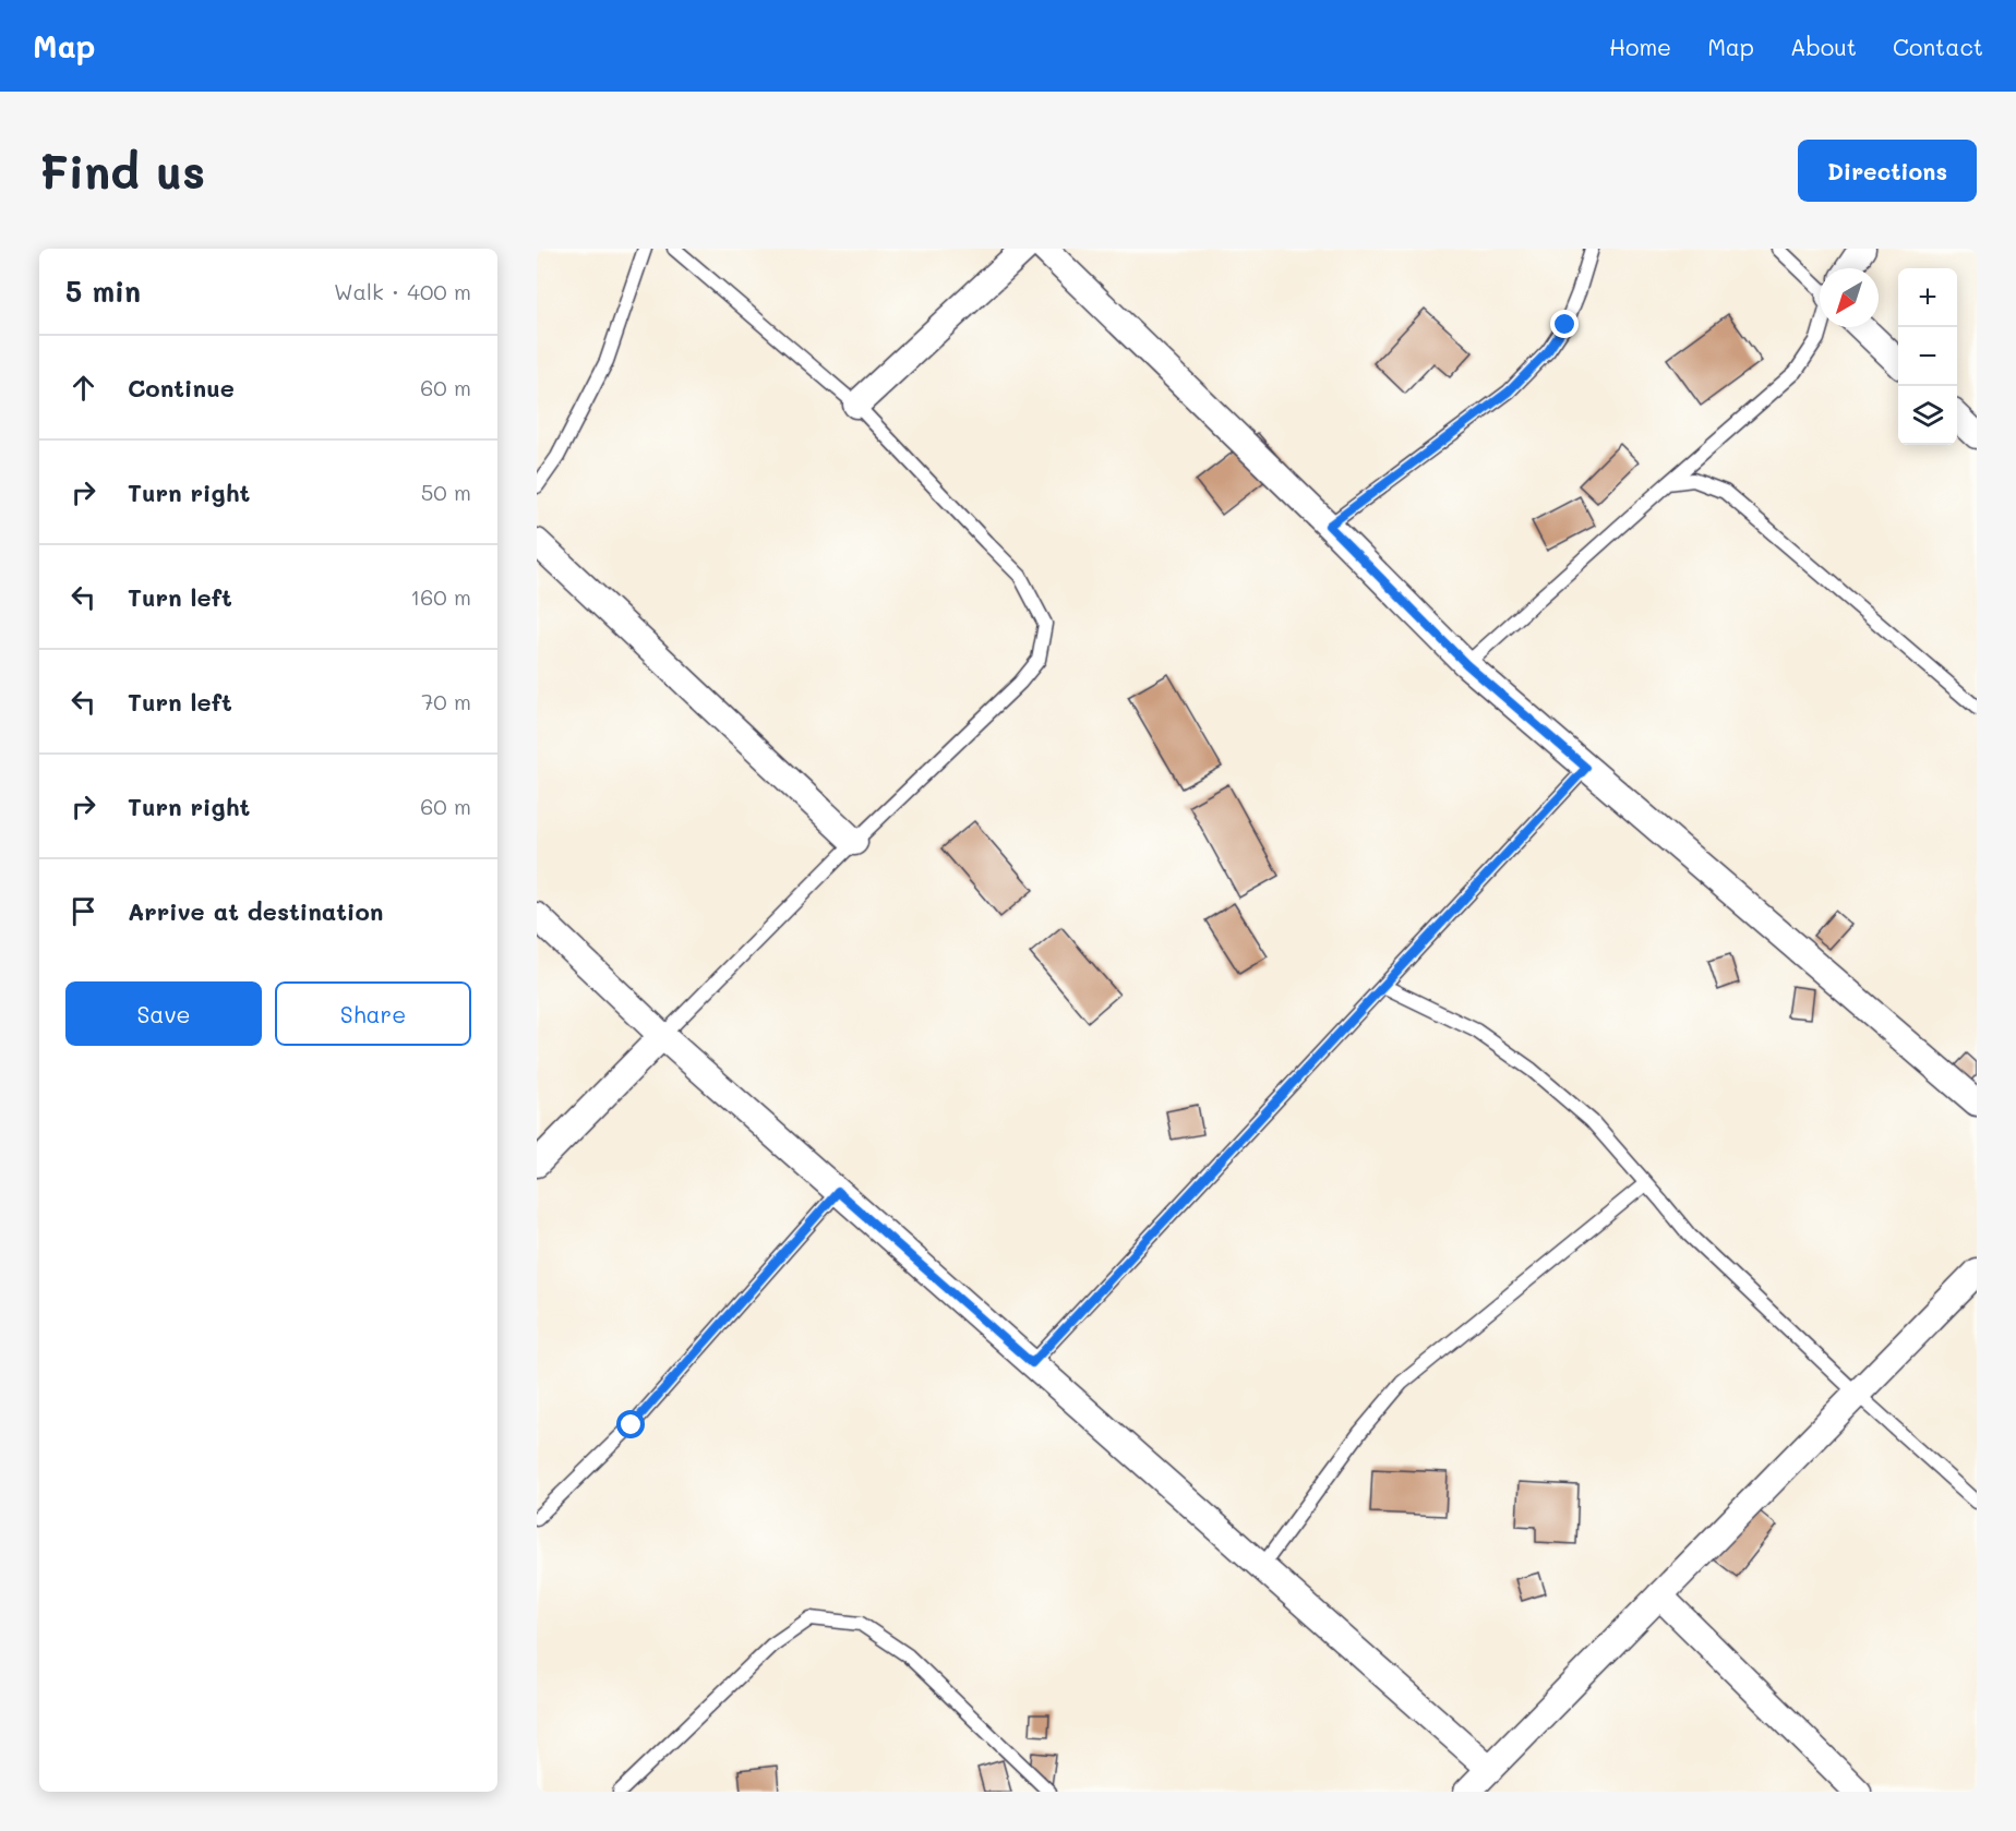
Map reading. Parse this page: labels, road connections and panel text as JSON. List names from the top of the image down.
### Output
{
  "north": "bottom left",
  "page": {
    "header": "Map",
    "nav": [
      "Home",
      "Map",
      "About",
      "Contact"
    ],
    "buttons": [
      "Directions",
      ["Save", "Share"]
    ],
    "title": "Find us",
    "heading": ["5 min", "Walk · 400 m"],
    "map_buttons": ["+", "−"],
    "list": [
      ["Continue", "60 m"],
      ["Turn right", "50 m"],
      ["Turn left", "160 m"],
      ["Turn left", "70 m"],
      ["Turn right", "60 m"],
      "Arrive at destination"
    ]
  }
}
